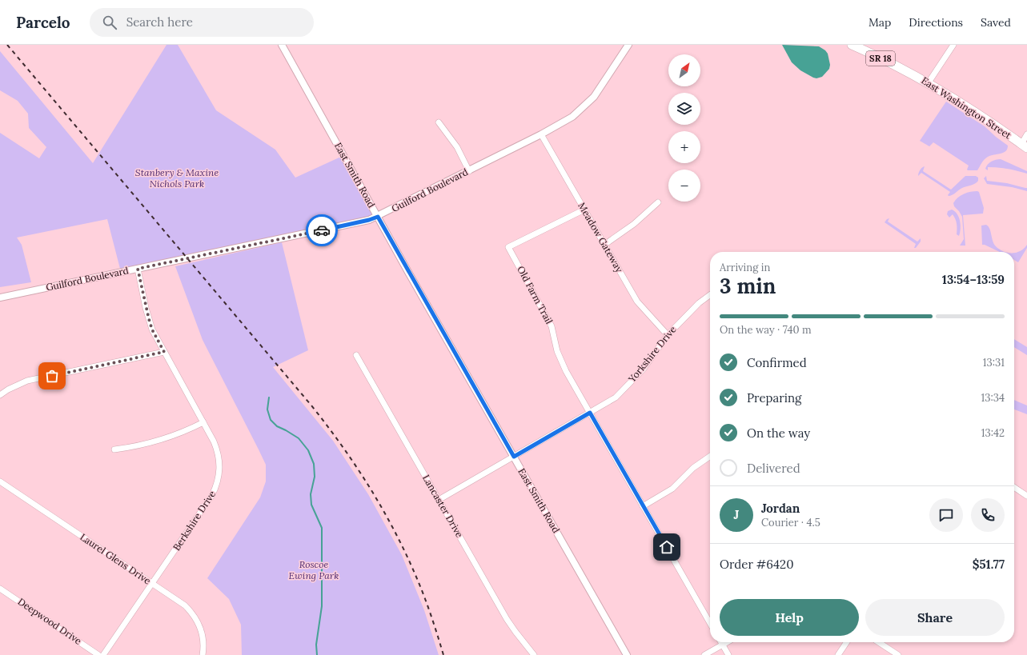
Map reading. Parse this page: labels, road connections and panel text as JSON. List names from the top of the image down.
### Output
{
  "streets": {
    "highway": ["SR 18", "East Washington Street"],
    "street": [
      "East Smith Road",
      "Guilford Boulevard",
      "Meadow Gateway",
      "Old Farm Trail",
      "Yorkshire Drive",
      "Lancaster Drive",
      "Berkshire Drive",
      "Laurel Glens Drive",
      "Deepwood Drive"
    ]
  },
  "crossings": [
    ["East Smith Road", "Guilford Boulevard"],
    ["East Smith Road", "Yorkshire Drive"],
    ["Guilford Boulevard", "Meadow Gateway"],
    ["Guilford Boulevard", "Berkshire Drive"],
    ["Meadow Gateway", "Old Farm Trail"],
    ["Meadow Gateway", "Yorkshire Drive"],
    ["Old Farm Trail", "Yorkshire Drive"],
    ["Yorkshire Drive", "Lancaster Drive"],
    ["Berkshire Drive", "Laurel Glens Drive"]
  ],
  "parks": ["Stanbery & Maxine Nichols Park", "Roscoe Ewing Park"],
  "north": "top right",
  "page": {
    "header": "Parcelo",
    "search": "Search here",
    "nav": ["Map", "Directions", "Saved"],
    "map_buttons": ["+", "−"],
    "heading": ["3 min", "Arriving in", "13:54–13:59"],
    "panel": [
      "Jordan",
      "Courier · 4.5",
      "Order #6420",
      "$51.77"
    ],
    "bar": "On the way · 740 m",
    "list": [
      ["Confirmed", "13:31"],
      ["Preparing", "13:34"],
      ["On the way", "13:42"],
      "Delivered"
    ],
    "round": "J",
    "buttons": ["Help", "Share"]
  }
}
